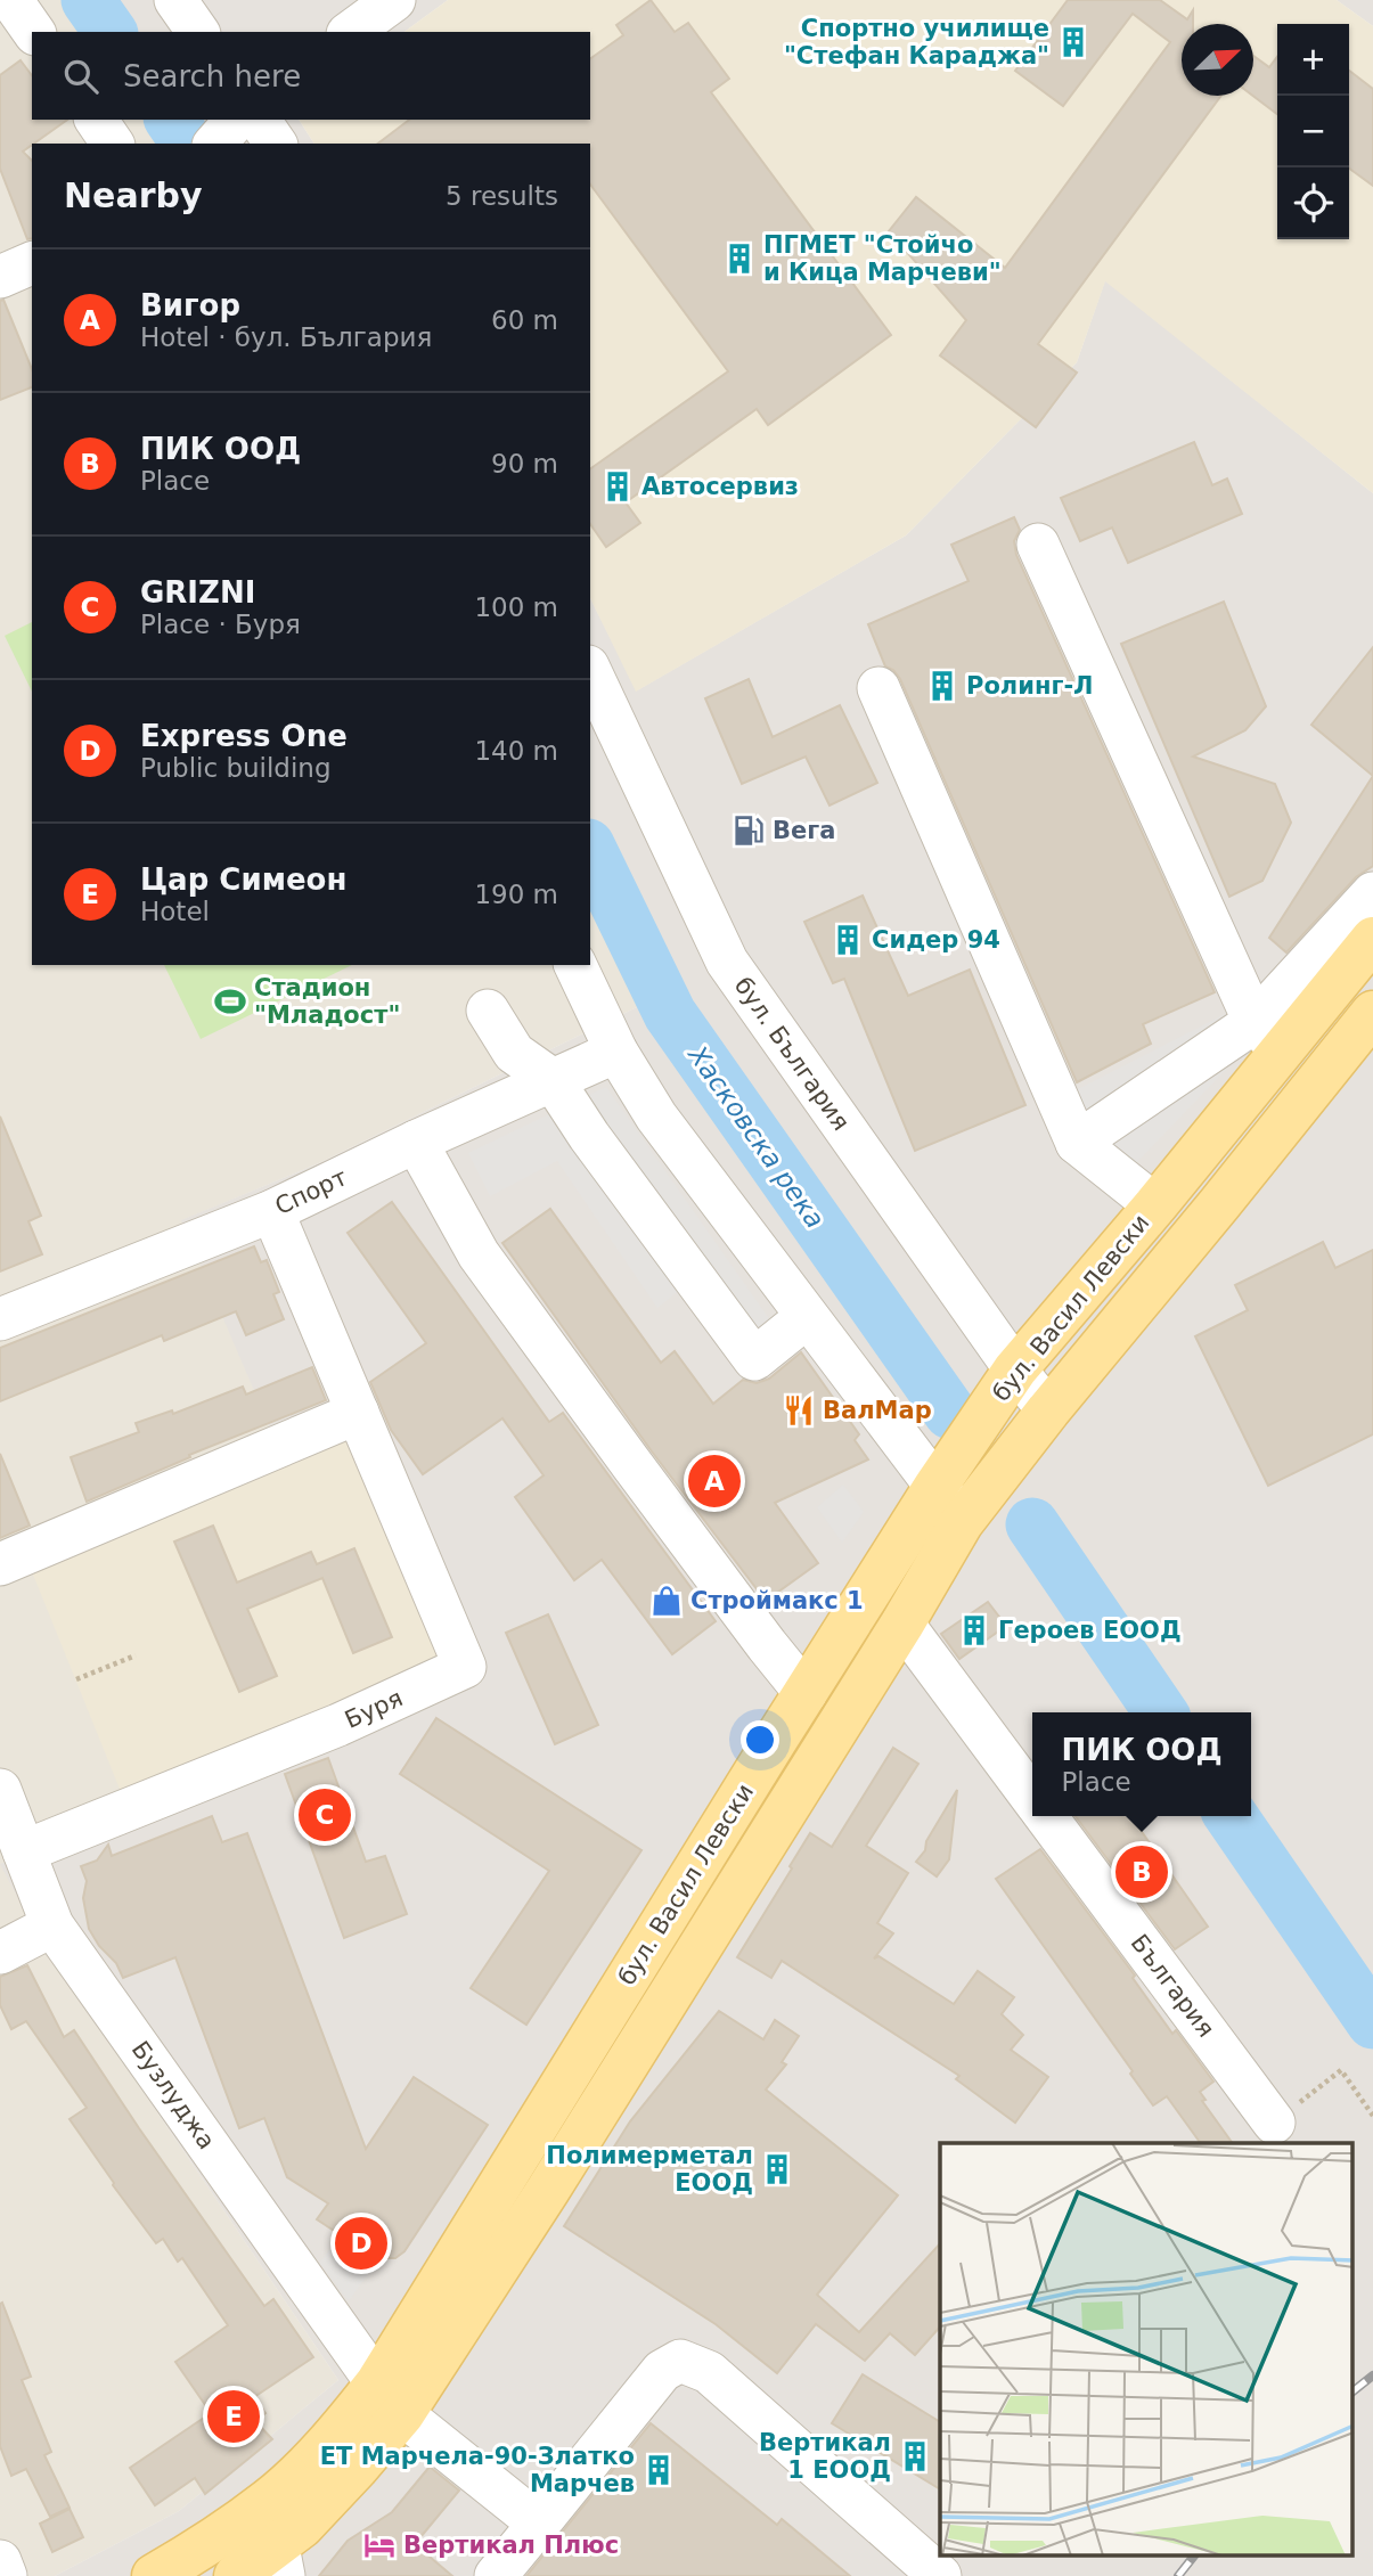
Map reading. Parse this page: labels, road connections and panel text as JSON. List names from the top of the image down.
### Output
{
  "streets": {
    "main road": ["бул. Васил Левски"],
    "street": [
      "бул. България",
      "Спорт",
      "Буря",
      "България",
      "Бузлуджа"
    ]
  },
  "crossings": [
    ["бул. България", "бул. Васил Левски"],
    ["Спорт", "Буря"],
    ["бул. Васил Левски", "България"],
    ["бул. Васил Левски", "Бузлуджа"],
    ["Буря", "Бузлуджа"]
  ],
  "water": ["Хасковска река"],
  "places": {
    "building": [
      "Спортно училище \"Стефан Караджа\"",
      "ПГМЕТ \"Стойчо и Кица Марчеви\"",
      "Автосервиз",
      "Ролинг-Л",
      "Сидер 94",
      "Героев ЕООД",
      "Полимерметал ЕООД",
      "Вертикал 1 ЕООД",
      "ЕТ Марчела-90-Златко Марчев"
    ],
    "fuel station": ["Вега"],
    "sports": ["Стадион \"Младост\""],
    "restaurant": ["ВалМар"],
    "shop": ["Строймакс 1"],
    "hotel": ["Вертикал Плюс"]
  },
  "north": "top right",
  "page": {
    "map_buttons": ["+", "−"],
    "search": "Search here",
    "heading": ["Nearby", "5 results"],
    "list": [
      {
        "mark": "A",
        "name": "Вигор",
        "note": "Hotel · бул. България",
        "value": "60 m"
      },
      {
        "mark": "B",
        "name": "ПИК ООД",
        "note": "Place",
        "value": "90 m"
      },
      {
        "mark": "C",
        "name": "GRIZNI",
        "note": "Place · Буря",
        "value": "100 m"
      },
      {
        "mark": "D",
        "name": "Express One",
        "note": "Public building",
        "value": "140 m"
      },
      {
        "mark": "E",
        "name": "Цар Симеон",
        "note": "Hotel",
        "value": "190 m"
      }
    ],
    "pins": [
      "A",
      "C",
      "B",
      "D",
      "E"
    ],
    "popup": ["ПИК ООД", "Place"]
  }
}
